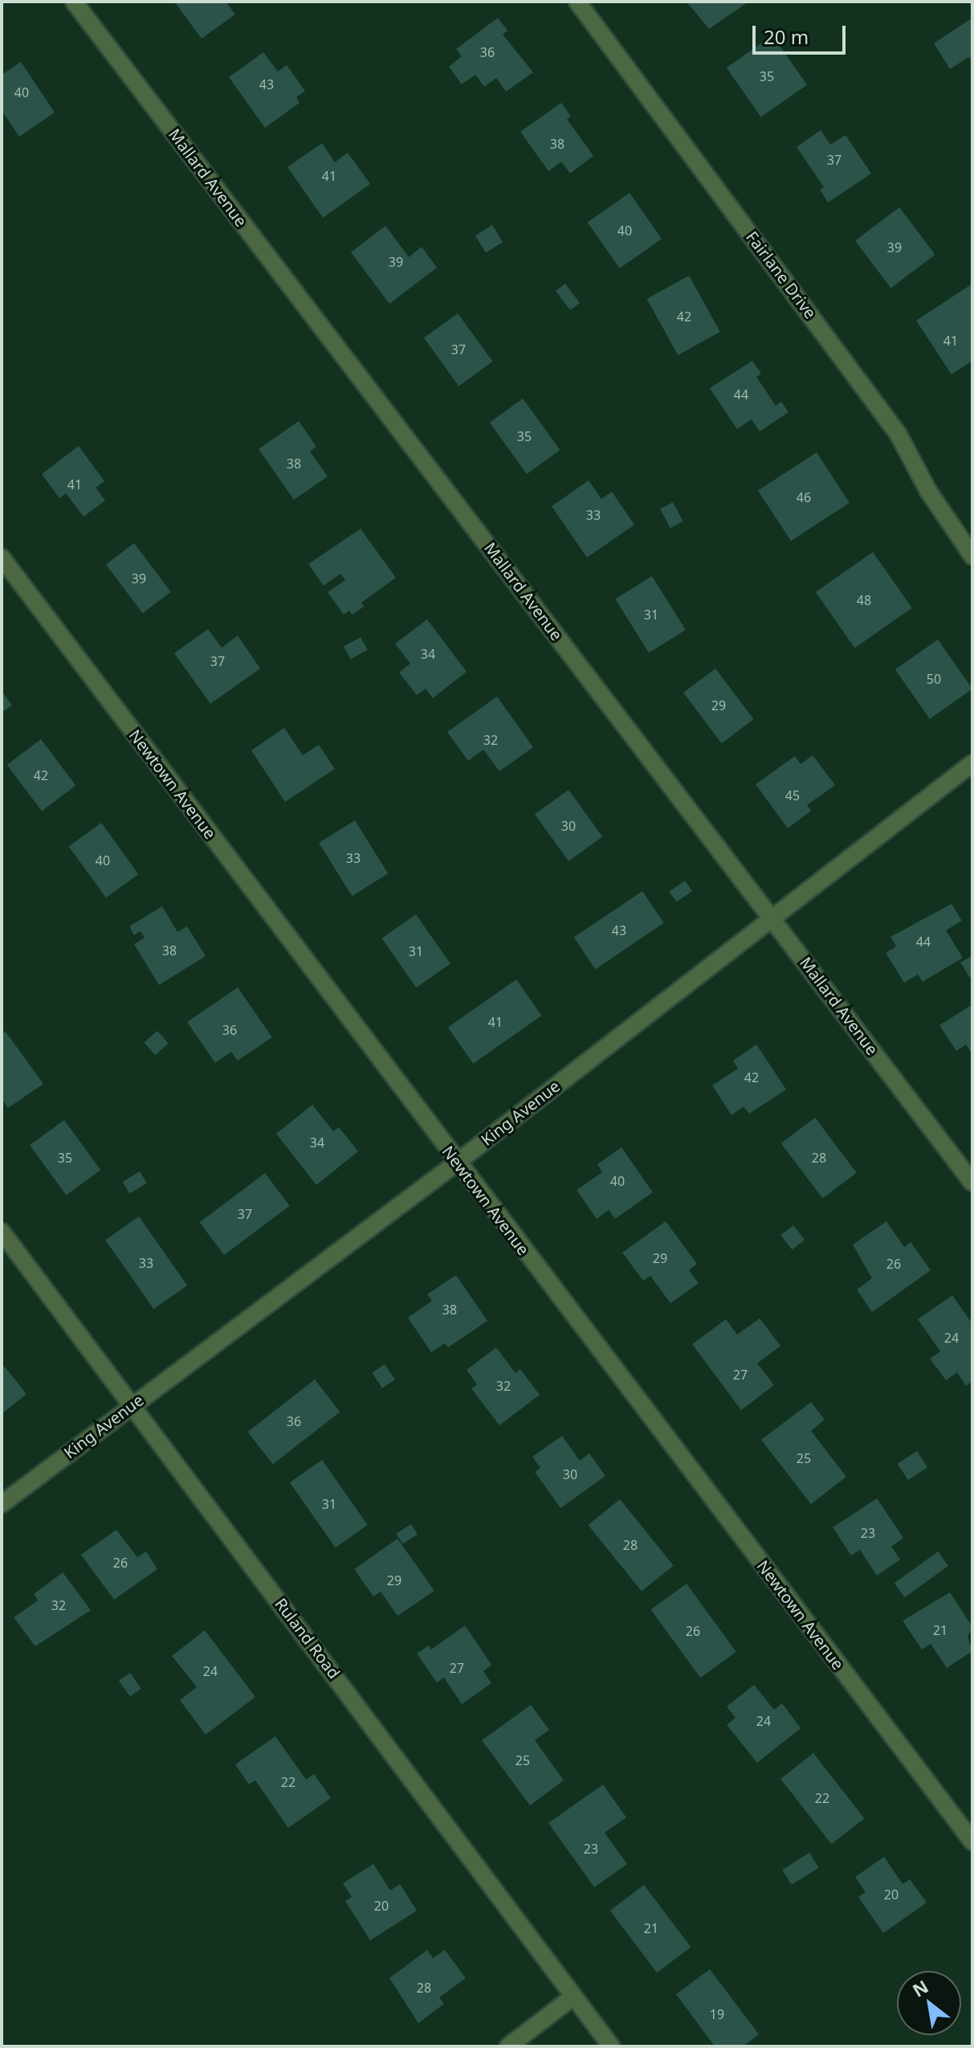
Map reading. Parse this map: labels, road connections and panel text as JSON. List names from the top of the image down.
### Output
{
  "streets": {
    "street": [
      "Mallard Avenue",
      "Fairlane Drive",
      "Newtown Avenue",
      "King Avenue",
      "Ruland Road"
    ]
  },
  "crossings": [
    ["Mallard Avenue", "King Avenue"],
    ["Newtown Avenue", "King Avenue"],
    ["King Avenue", "Ruland Road"]
  ],
  "house_numbers": [
    "36",
    "35",
    "43",
    "40",
    "38",
    "37",
    "41",
    "40",
    "39",
    "39",
    "42",
    "41",
    "37",
    "44",
    "35",
    "38",
    "41",
    "46",
    "33",
    "39",
    "48",
    "31",
    "34",
    "37",
    "50",
    "29",
    "32",
    "42",
    "45",
    "30",
    "33",
    "40",
    "43",
    "44",
    "38",
    "31",
    "41",
    "36",
    "42",
    "34",
    "35",
    "28",
    "40",
    "37",
    "29",
    "33",
    "26",
    "38",
    "24",
    "27",
    "32",
    "36",
    "25",
    "30",
    "31",
    "23",
    "28",
    "26",
    "29",
    "32",
    "21",
    "26",
    "27",
    "24",
    "24",
    "25",
    "22",
    "22",
    "23",
    "20",
    "20",
    "21",
    "28",
    "19"
  ],
  "scale_bar": "20 m",
  "north": "top left"
}
